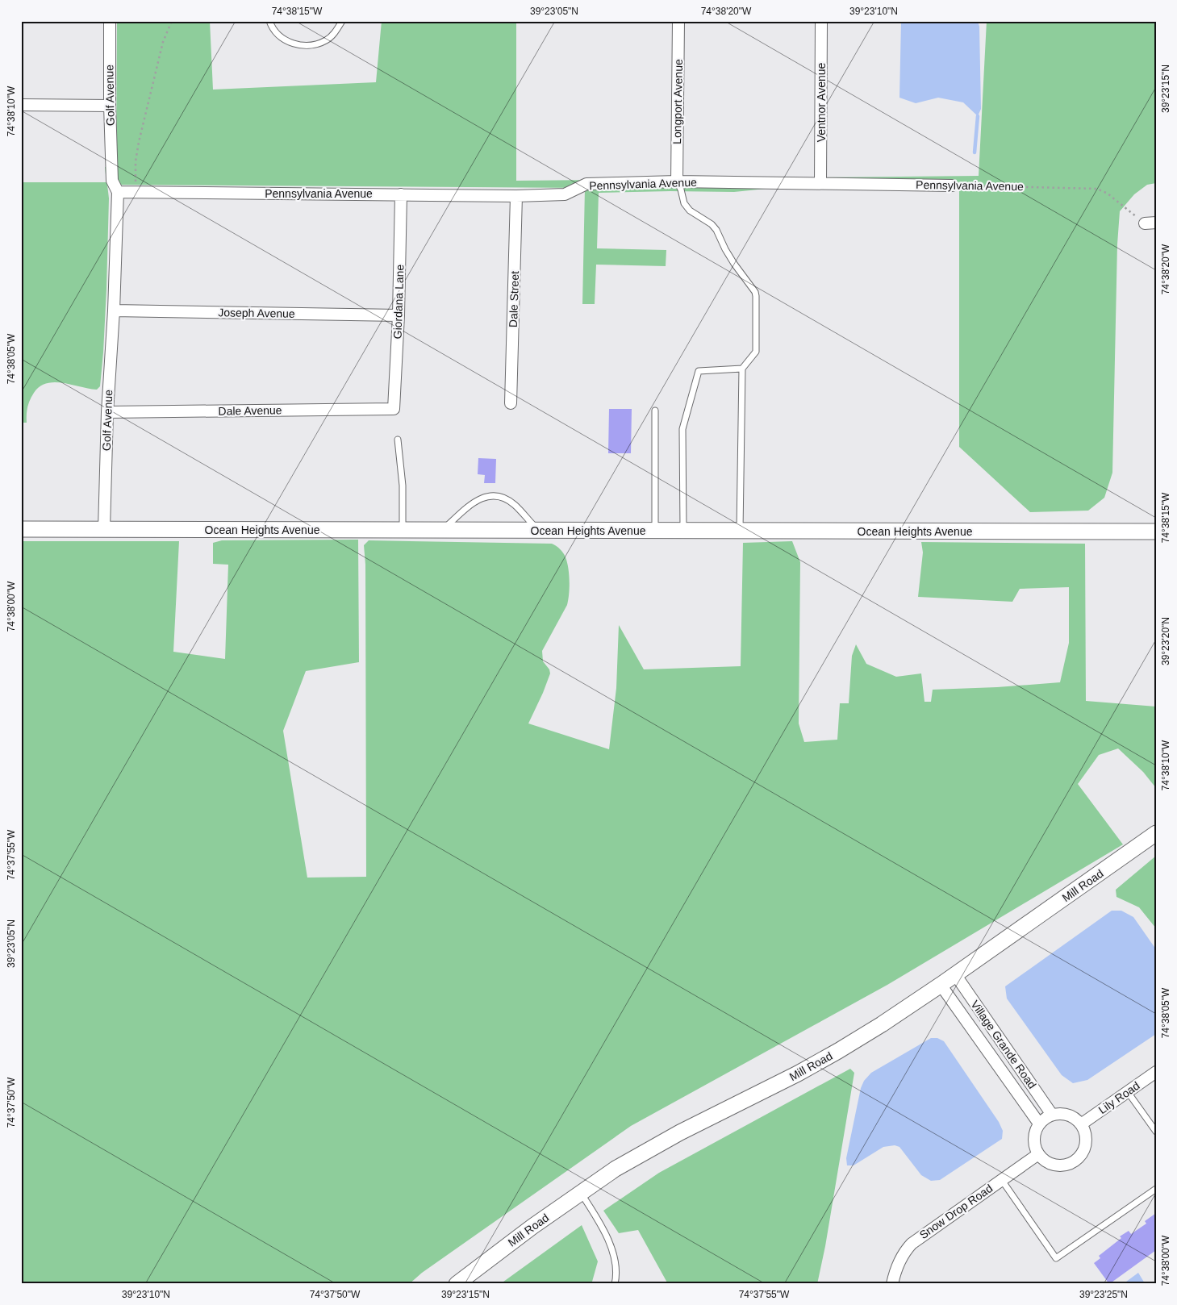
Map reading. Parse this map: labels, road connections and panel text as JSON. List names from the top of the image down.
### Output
{
  "streets": {
    "main road": ["Ocean Heights Avenue", "Mill Road"],
    "street": [
      "Golf Avenue",
      "Longport Avenue",
      "Ventnor Avenue",
      "Pennsylvania Avenue",
      "Dale Street",
      "Giordana Lane",
      "Joseph Avenue",
      "Dale Avenue",
      "Village Grande Road",
      "Lily Road",
      "Snow Drop Road"
    ]
  },
  "crossings": [
    ["Golf Avenue", "Pennsylvania Avenue"],
    ["Golf Avenue", "Joseph Avenue"],
    ["Golf Avenue", "Dale Avenue"],
    ["Golf Avenue", "Ocean Heights Avenue"],
    ["Longport Avenue", "Pennsylvania Avenue"],
    ["Ventnor Avenue", "Pennsylvania Avenue"],
    ["Pennsylvania Avenue", "Dale Street"],
    ["Pennsylvania Avenue", "Giordana Lane"],
    ["Giordana Lane", "Joseph Avenue"],
    ["Giordana Lane", "Dale Avenue"],
    ["Mill Road", "Village Grande Road"],
    ["Village Grande Road", "Lily Road"],
    ["Village Grande Road", "Snow Drop Road"],
    ["Lily Road", "Snow Drop Road"]
  ],
  "coordinates": [
    "74°38'15\"W",
    "39°23'05\"N",
    "74°38'20\"W",
    "39°23'10\"N",
    "39°23'15\"N",
    "74°38'10\"W",
    "74°38'05\"W",
    "74°38'00\"W",
    "39°23'20\"N",
    "74°37'55\"W",
    "74°37'50\"W",
    "39°23'25\"N"
  ]
}
